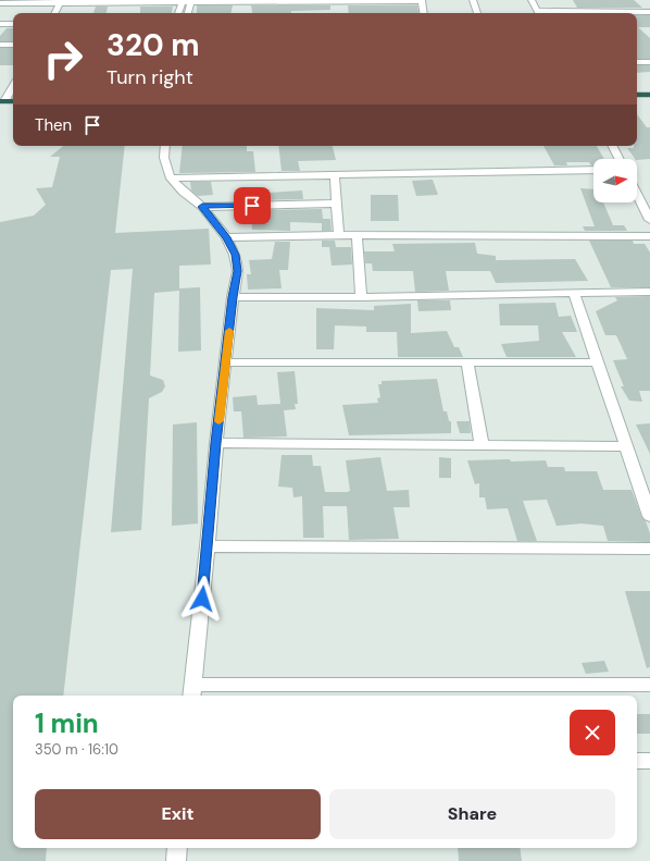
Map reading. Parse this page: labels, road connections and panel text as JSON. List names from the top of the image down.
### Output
{
  "north": "right",
  "page": {
    "turn": ["320 m", "Turn right"],
    "then": "Then",
    "heading": ["1 min", "350 m · 16:10"],
    "buttons": ["Exit", "Share"]
  }
}
